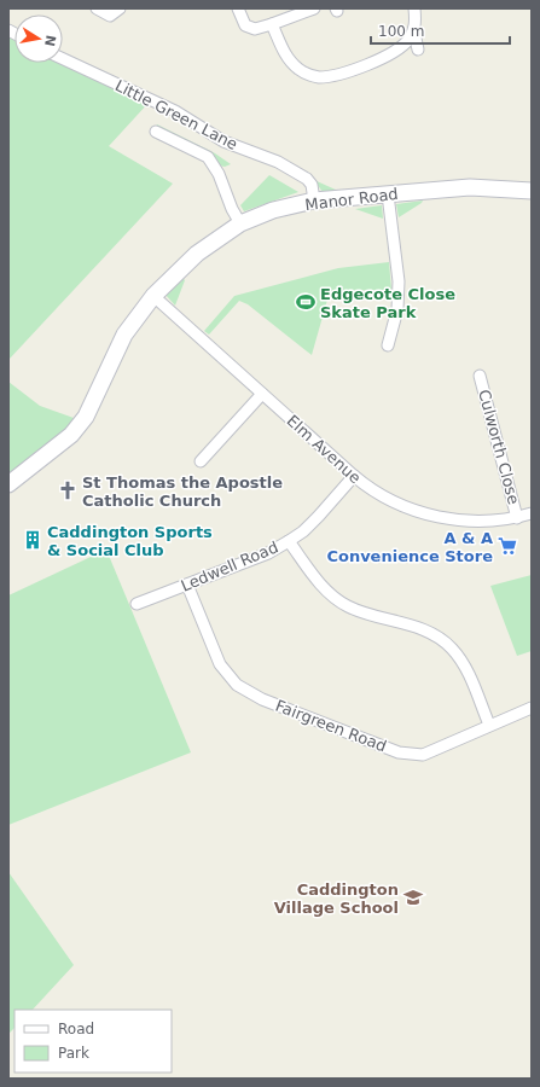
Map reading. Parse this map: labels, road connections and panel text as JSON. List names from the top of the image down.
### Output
{
  "streets": {
    "street": [
      "Little Green Lane",
      "Manor Road",
      "Culworth Close",
      "Elm Avenue",
      "Ledwell Road",
      "Fairgreen Road"
    ]
  },
  "crossings": [
    ["Little Green Lane", "Manor Road"],
    ["Manor Road", "Elm Avenue"],
    ["Culworth Close", "Elm Avenue"],
    ["Elm Avenue", "Ledwell Road"],
    ["Ledwell Road", "Fairgreen Road"]
  ],
  "places": {
    "sports": ["Edgecote Close Skate Park"],
    "church": ["St Thomas the Apostle Catholic Church"],
    "building": ["Caddington Sports & Social Club"],
    "supermarket": ["A & A Convenience Store"],
    "school or university": ["Caddington Village School"]
  },
  "legend": ["Road", "Park"],
  "scale_bar": "100 m",
  "north": "right"
}
